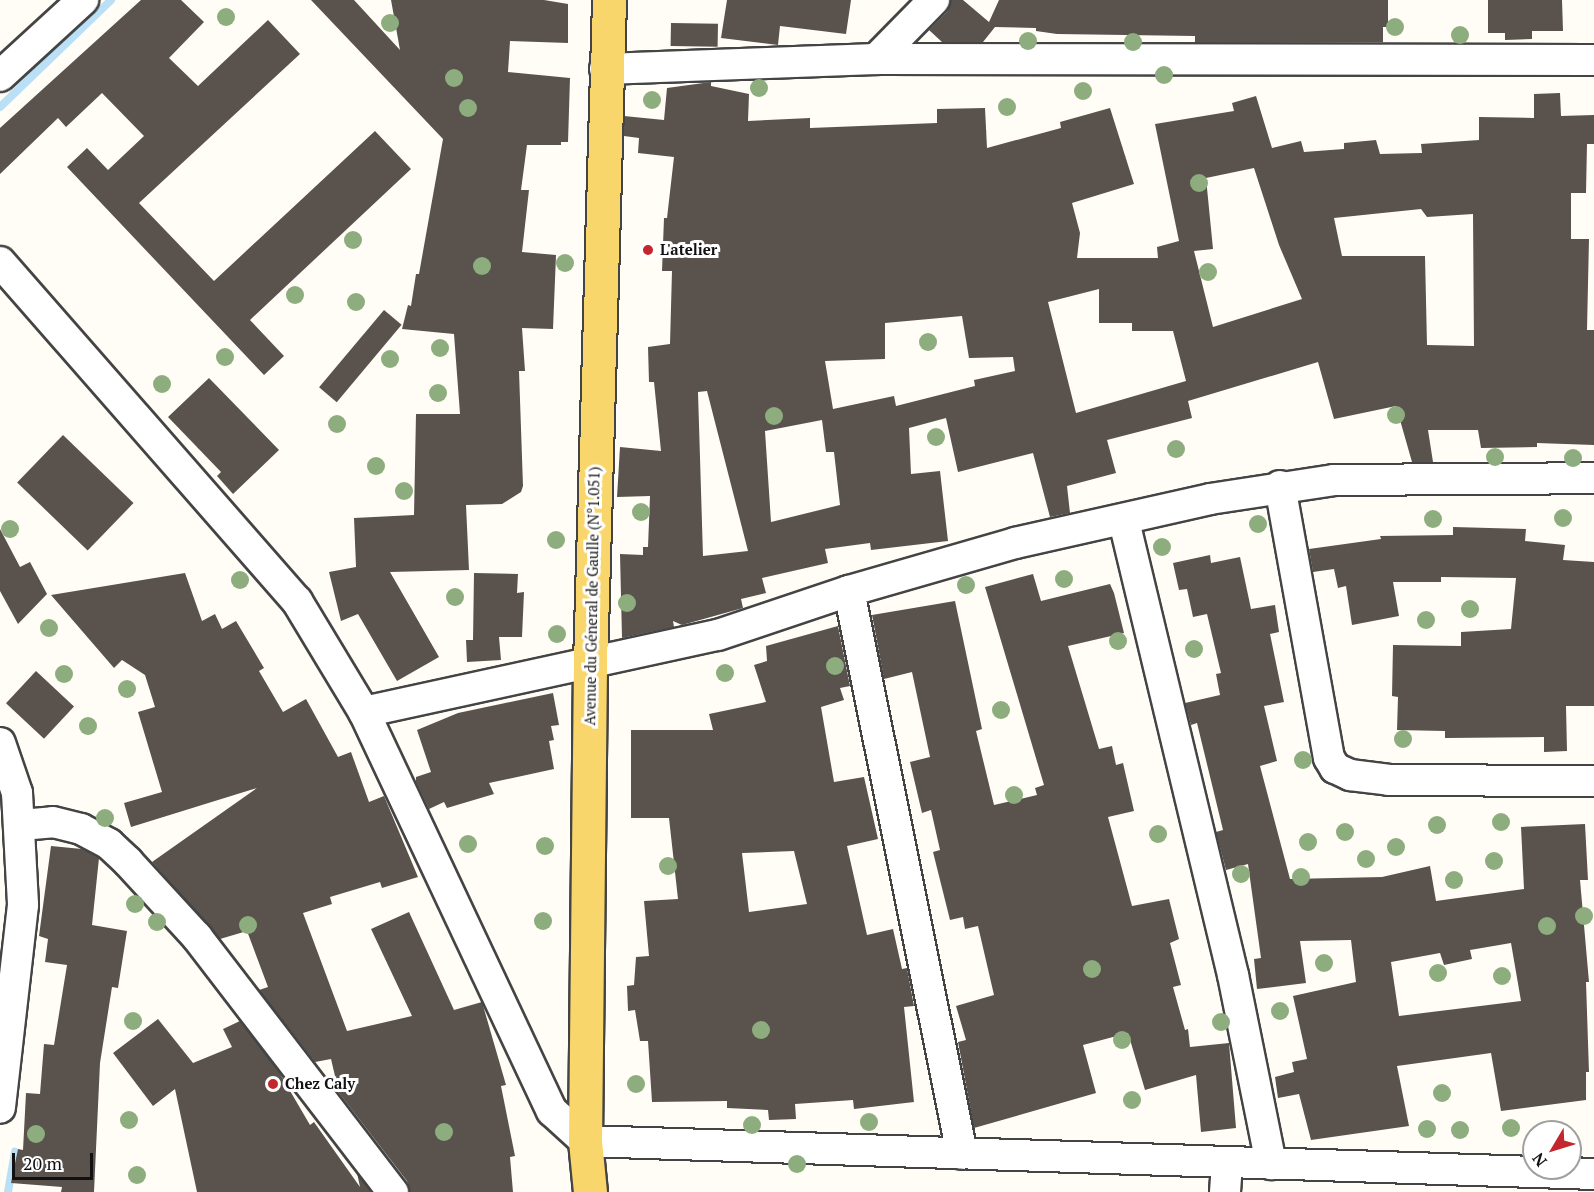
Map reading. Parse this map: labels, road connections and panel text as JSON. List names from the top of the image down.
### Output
{
  "streets": {
    "main road": ["Avenue du Géneral de Gaulle (N°1.051)"]
  },
  "places": ["L'atelier", "Chez Caly"],
  "scale_bar": "20 m",
  "north": "bottom left"
}
